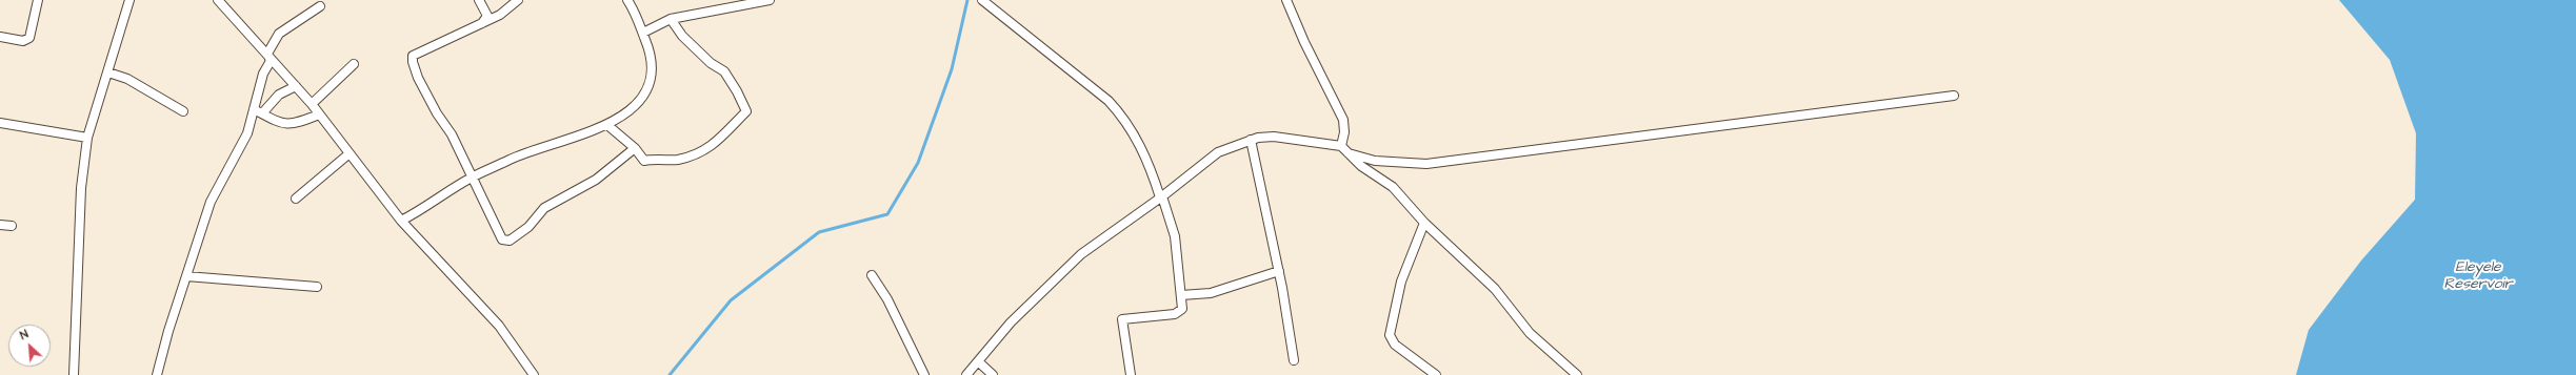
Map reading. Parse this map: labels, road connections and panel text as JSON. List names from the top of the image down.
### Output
{
  "water": ["Eleyele Reservoir"],
  "north": "top left"
}
